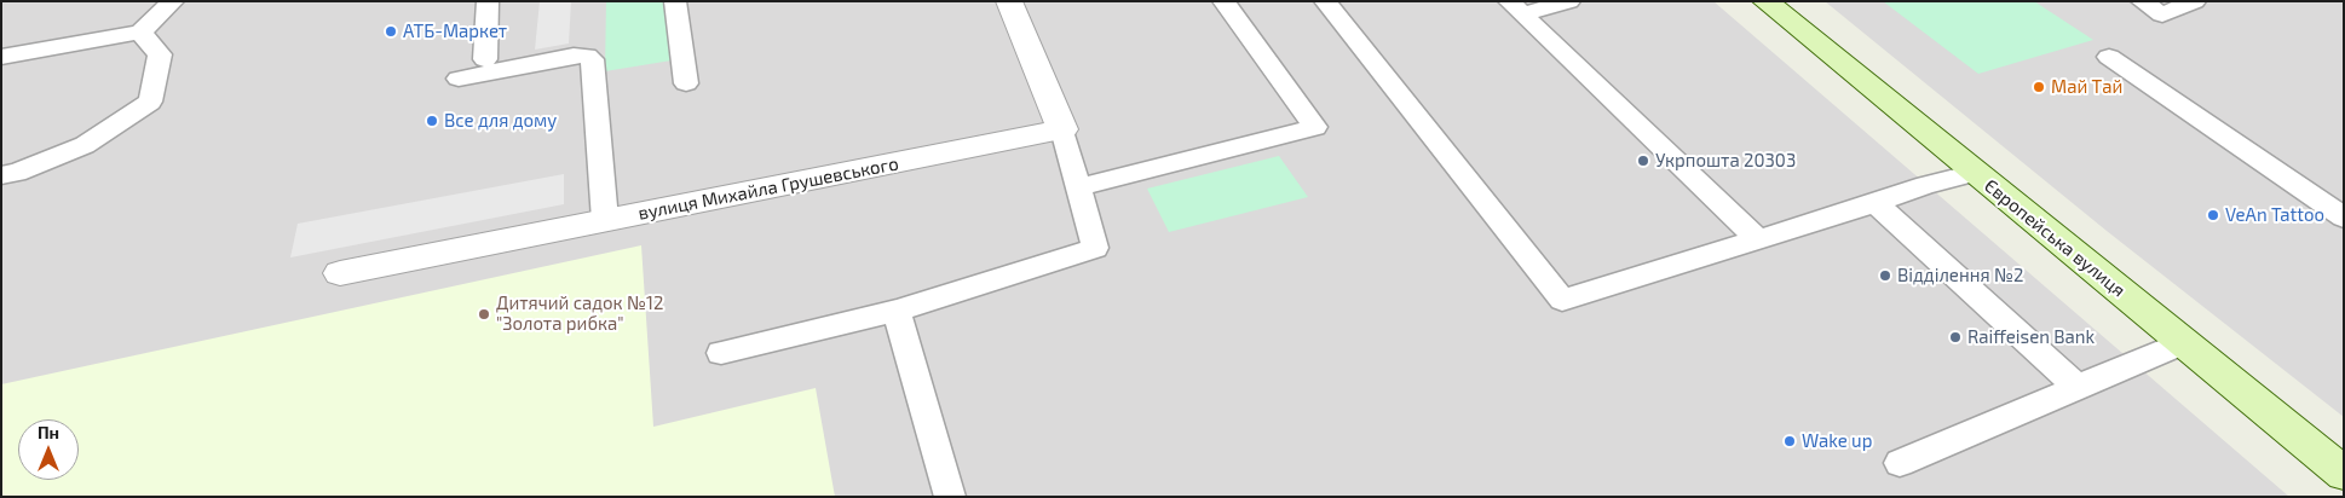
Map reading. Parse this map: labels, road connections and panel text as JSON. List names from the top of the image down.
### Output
{
  "streets": {
    "main road": ["Європейська вулиця"],
    "street": ["вулиця Михайла Грушевського"]
  },
  "places": [
    "АТБ-Маркет",
    "Май Тай",
    "Все для дому",
    "Укрпошта 20303",
    "VeAn Tattoo",
    "Відділення №2",
    "Дитячий садок №12 \"Золота рибка\"",
    "Raiffeisen Bank",
    "Wake up"
  ],
  "north": "top"
}
